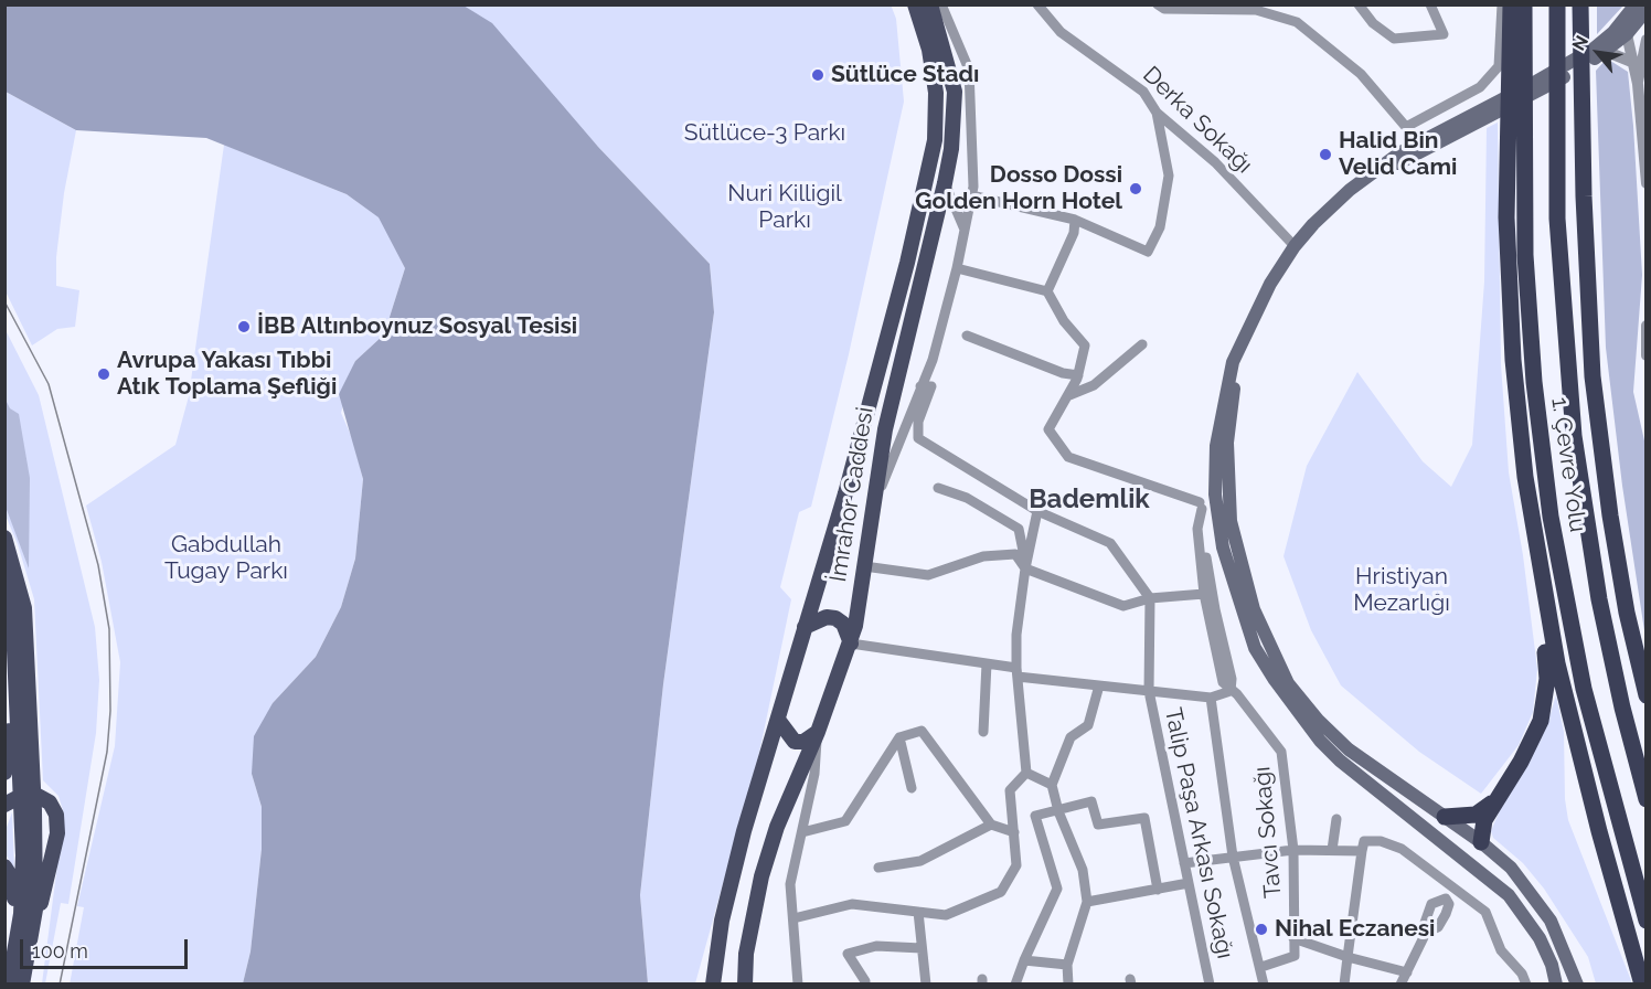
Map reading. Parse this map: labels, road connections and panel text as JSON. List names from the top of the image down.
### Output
{
  "streets": {
    "highway": ["1. Çevre Yolu"],
    "main road": ["İmrahor Caddesi"],
    "street": ["Derka Sokağı", "Tavcı Sokağı", "Talip Paşa Arkası Sokağı"]
  },
  "districts": ["Bademlik"],
  "parks": [
    "Sütlüce-3 Parkı",
    "Nuri Killigil Parkı",
    "Gabdullah Tugay Parkı",
    "Hristiyan Mezarlığı"
  ],
  "places": [
    "Sütlüce Stadı",
    "Halid Bin Velid Cami",
    "Dosso Dossi Golden Horn Hotel",
    "İBB Altınboynuz Sosyal Tesisi",
    "Avrupa Yakası Tıbbi Atık Toplama Şefliği",
    "Nihal Eczanesi"
  ],
  "scale_bar": "100 m",
  "north": "top left"
}
